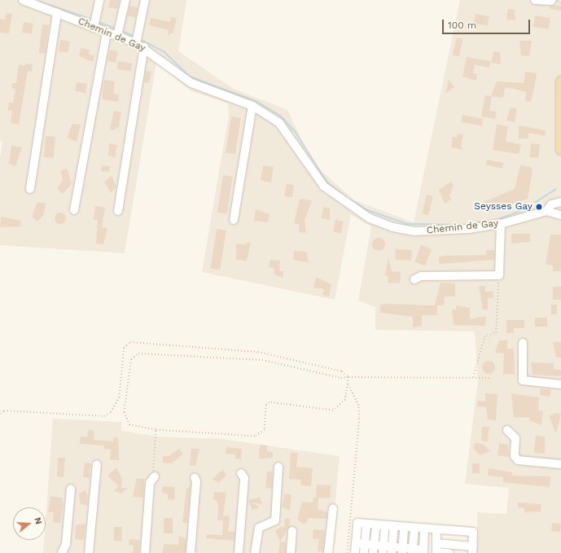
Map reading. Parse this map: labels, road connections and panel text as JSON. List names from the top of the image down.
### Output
{
  "streets": {
    "street": ["Chemin de Gay"]
  },
  "places": ["Seysses Gay"],
  "scale_bar": "100 m",
  "north": "right"
}
